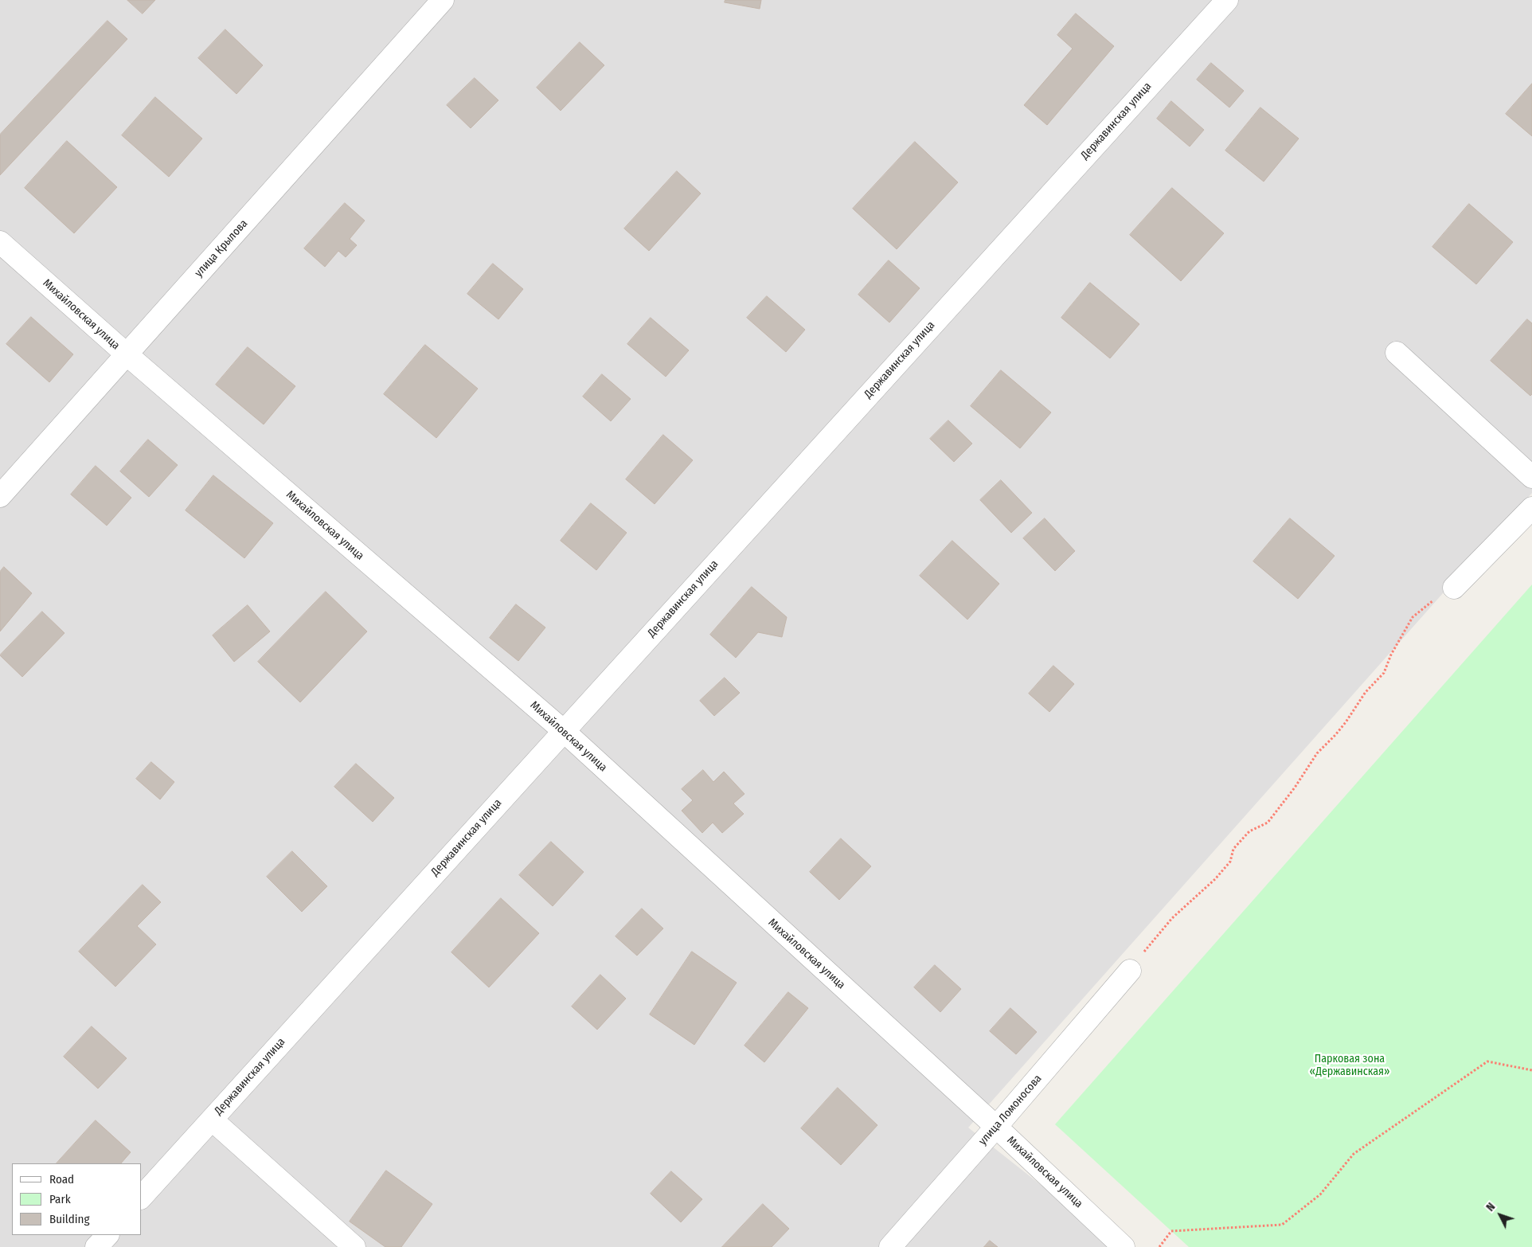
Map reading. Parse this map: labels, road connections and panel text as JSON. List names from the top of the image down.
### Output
{
  "streets": {
    "street": [
      "Державинская улица",
      "улица Крылова",
      "Михайловская улица",
      "улица Ломоносова"
    ]
  },
  "crossings": [
    ["Державинская улица", "Михайловская улица"],
    ["улица Крылова", "Михайловская улица"],
    ["Михайловская улица", "улица Ломоносова"]
  ],
  "parks": ["Парковая зона «Державинская»"],
  "legend": ["Road", "Park", "Building"],
  "north": "top left"
}
